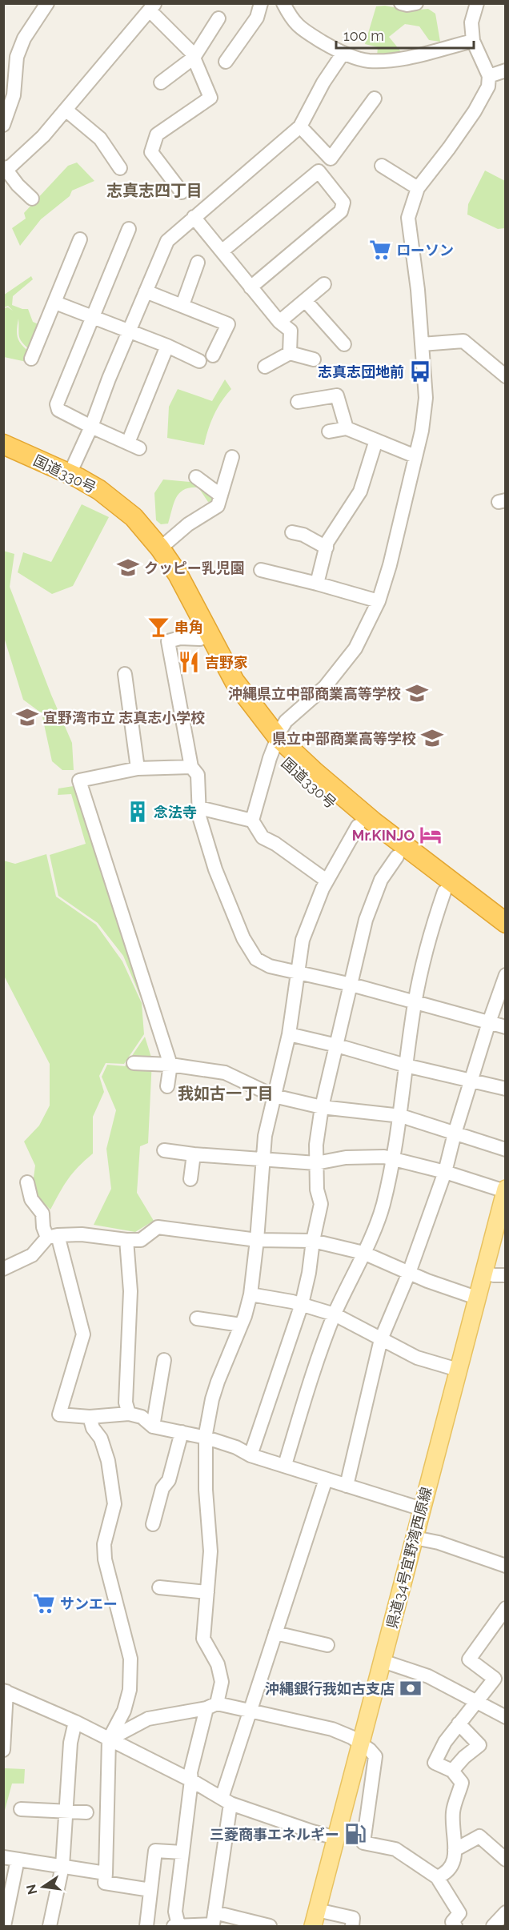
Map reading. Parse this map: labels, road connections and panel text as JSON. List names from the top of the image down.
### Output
{
  "streets": {
    "highway": ["国道330号"],
    "main road": ["県道34号宜野湾西原線"]
  },
  "districts": ["志真志四丁目", "我如古一丁目"],
  "places": {
    "supermarket": ["ローソン", "サンエー"],
    "bus stop": ["志真志団地前"],
    "school or university": [
      "クッピー乳児園",
      "沖縄県立中部商業高等学校",
      "宜野湾市立 志真志小学校",
      "県立中部商業高等学校"
    ],
    "bar": ["串角"],
    "restaurant": ["吉野家"],
    "building": ["念法寺"],
    "hotel": ["Mr.KINJO"],
    "bank": ["沖縄銀行我如古支店"],
    "fuel station": ["三菱商事エネルギー"]
  },
  "scale_bar": "100 m",
  "north": "left"
}
